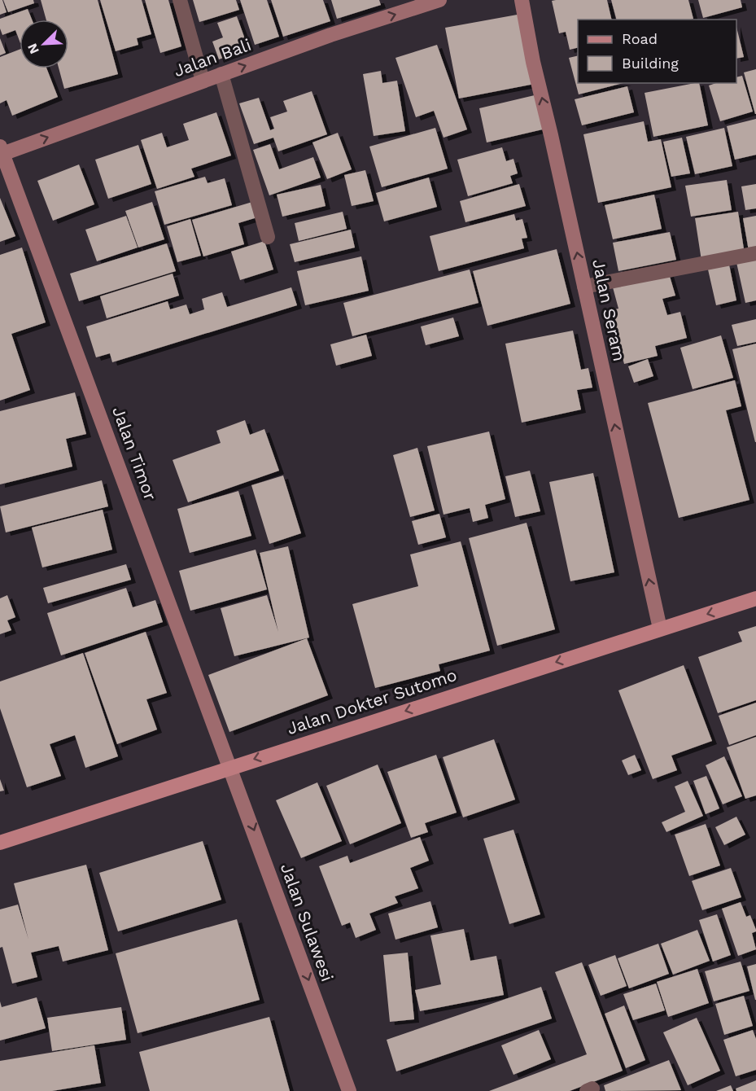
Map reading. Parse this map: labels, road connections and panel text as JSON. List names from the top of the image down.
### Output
{
  "streets": {
    "main road": [
      "Jalan Bali",
      "Jalan Seram",
      "Jalan Timor",
      "Jalan Dokter Sutomo",
      "Jalan Sulawesi"
    ]
  },
  "crossings": [
    ["Jalan Bali", "Jalan Timor"],
    ["Jalan Seram", "Jalan Dokter Sutomo"],
    ["Jalan Timor", "Jalan Dokter Sutomo"],
    ["Jalan Timor", "Jalan Sulawesi"],
    ["Jalan Dokter Sutomo", "Jalan Sulawesi"]
  ],
  "one_way": [
    "Jalan Bali",
    "Jalan Seram",
    "Jalan Dokter Sutomo",
    "Jalan Sulawesi"
  ],
  "legend": ["Road", "Building"],
  "north": "bottom left"
}
